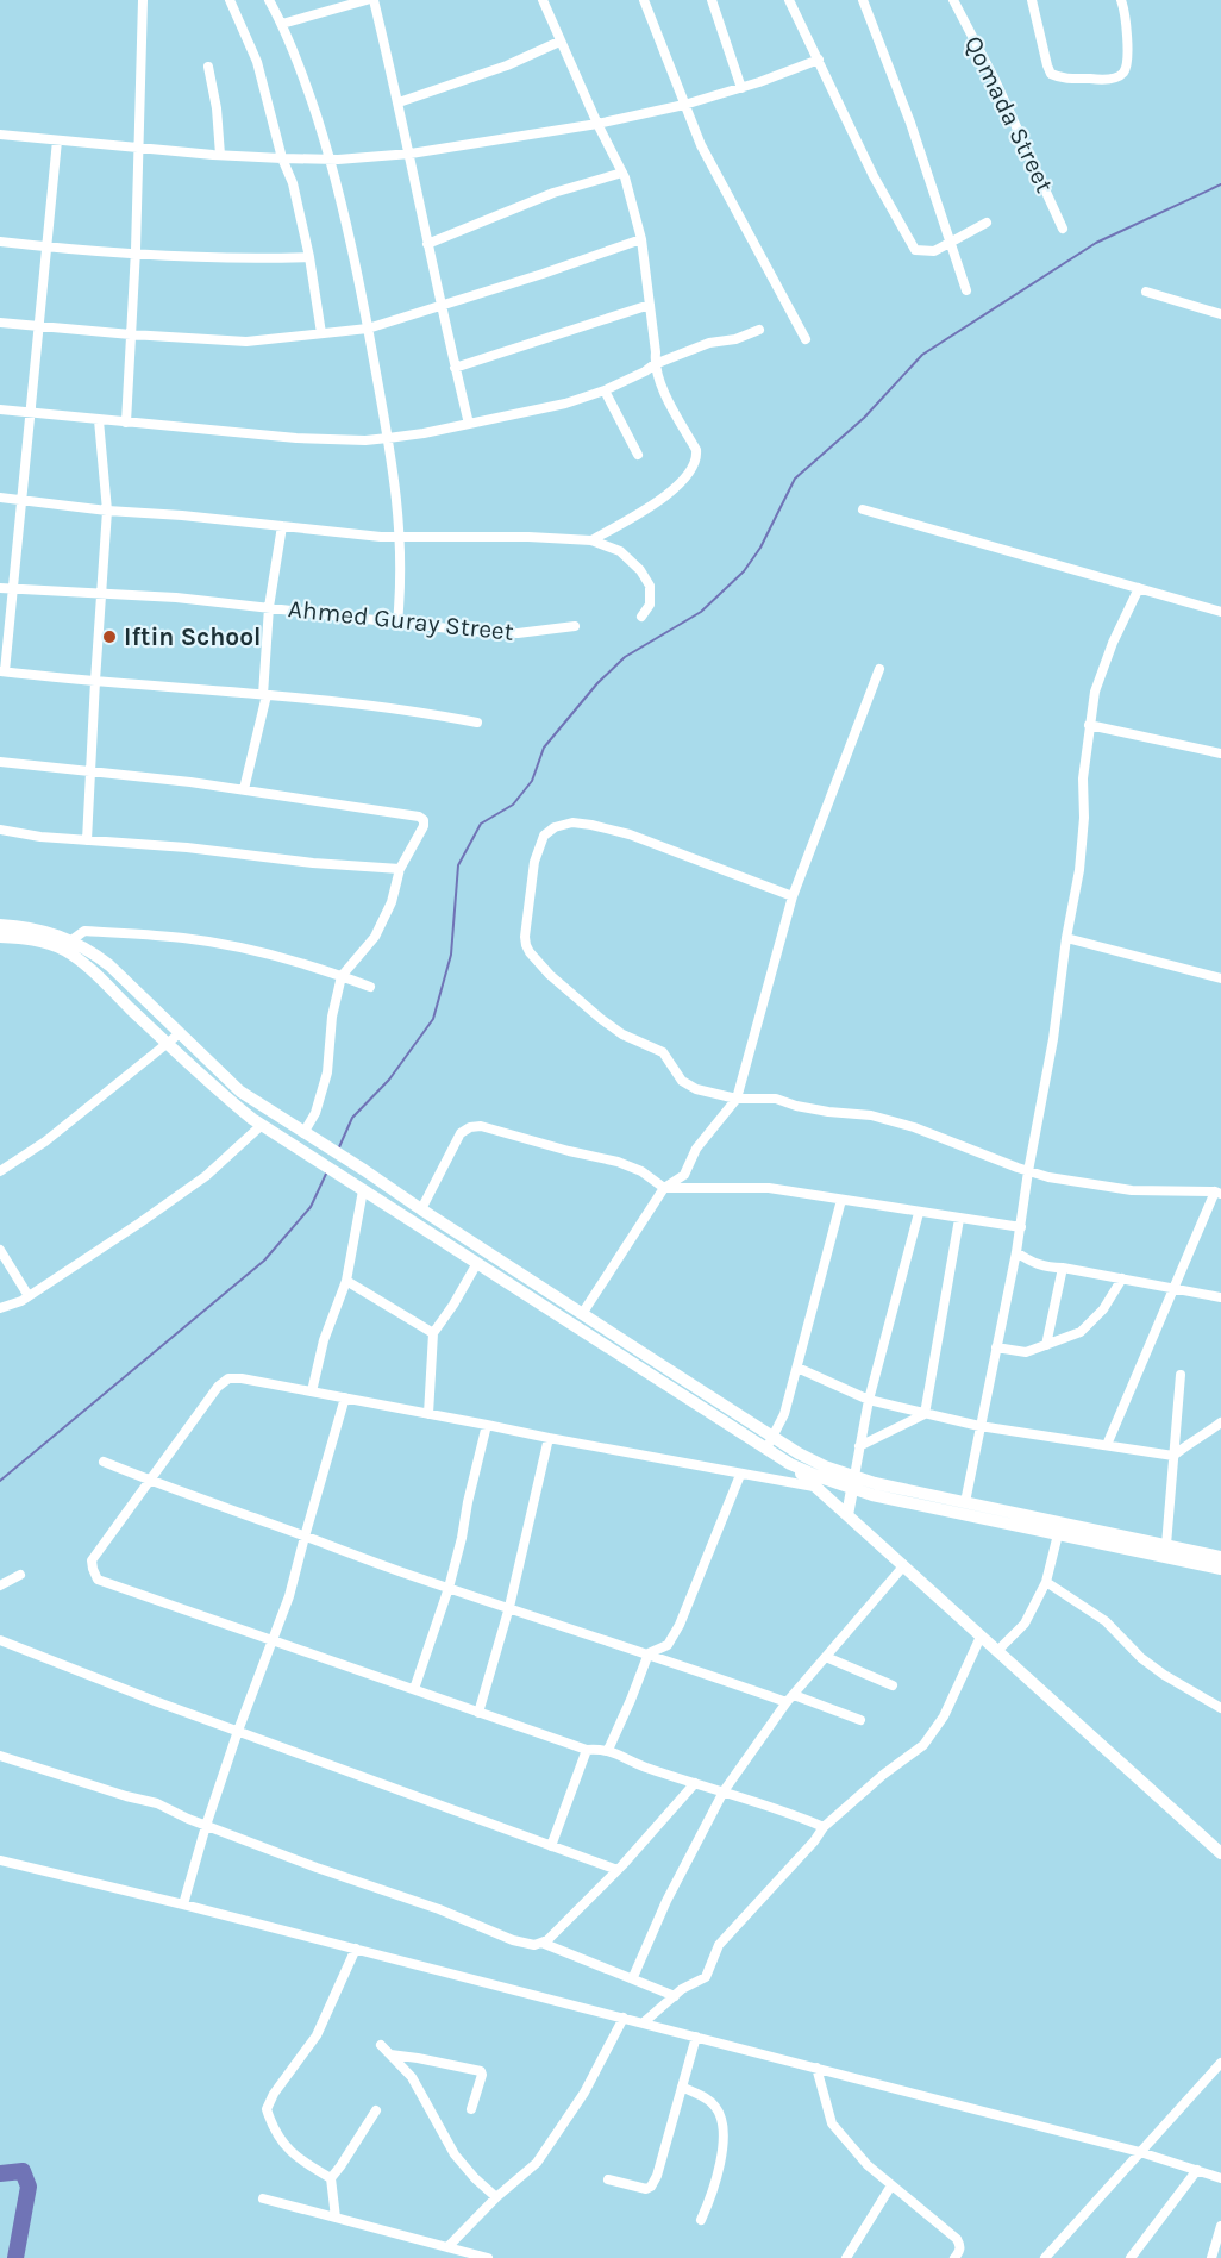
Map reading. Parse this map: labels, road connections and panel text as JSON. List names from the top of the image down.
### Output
{
  "streets": {
    "street": ["Qomada Street", "Ahmed Guray Street"]
  },
  "places": ["Iftin School"]
}
